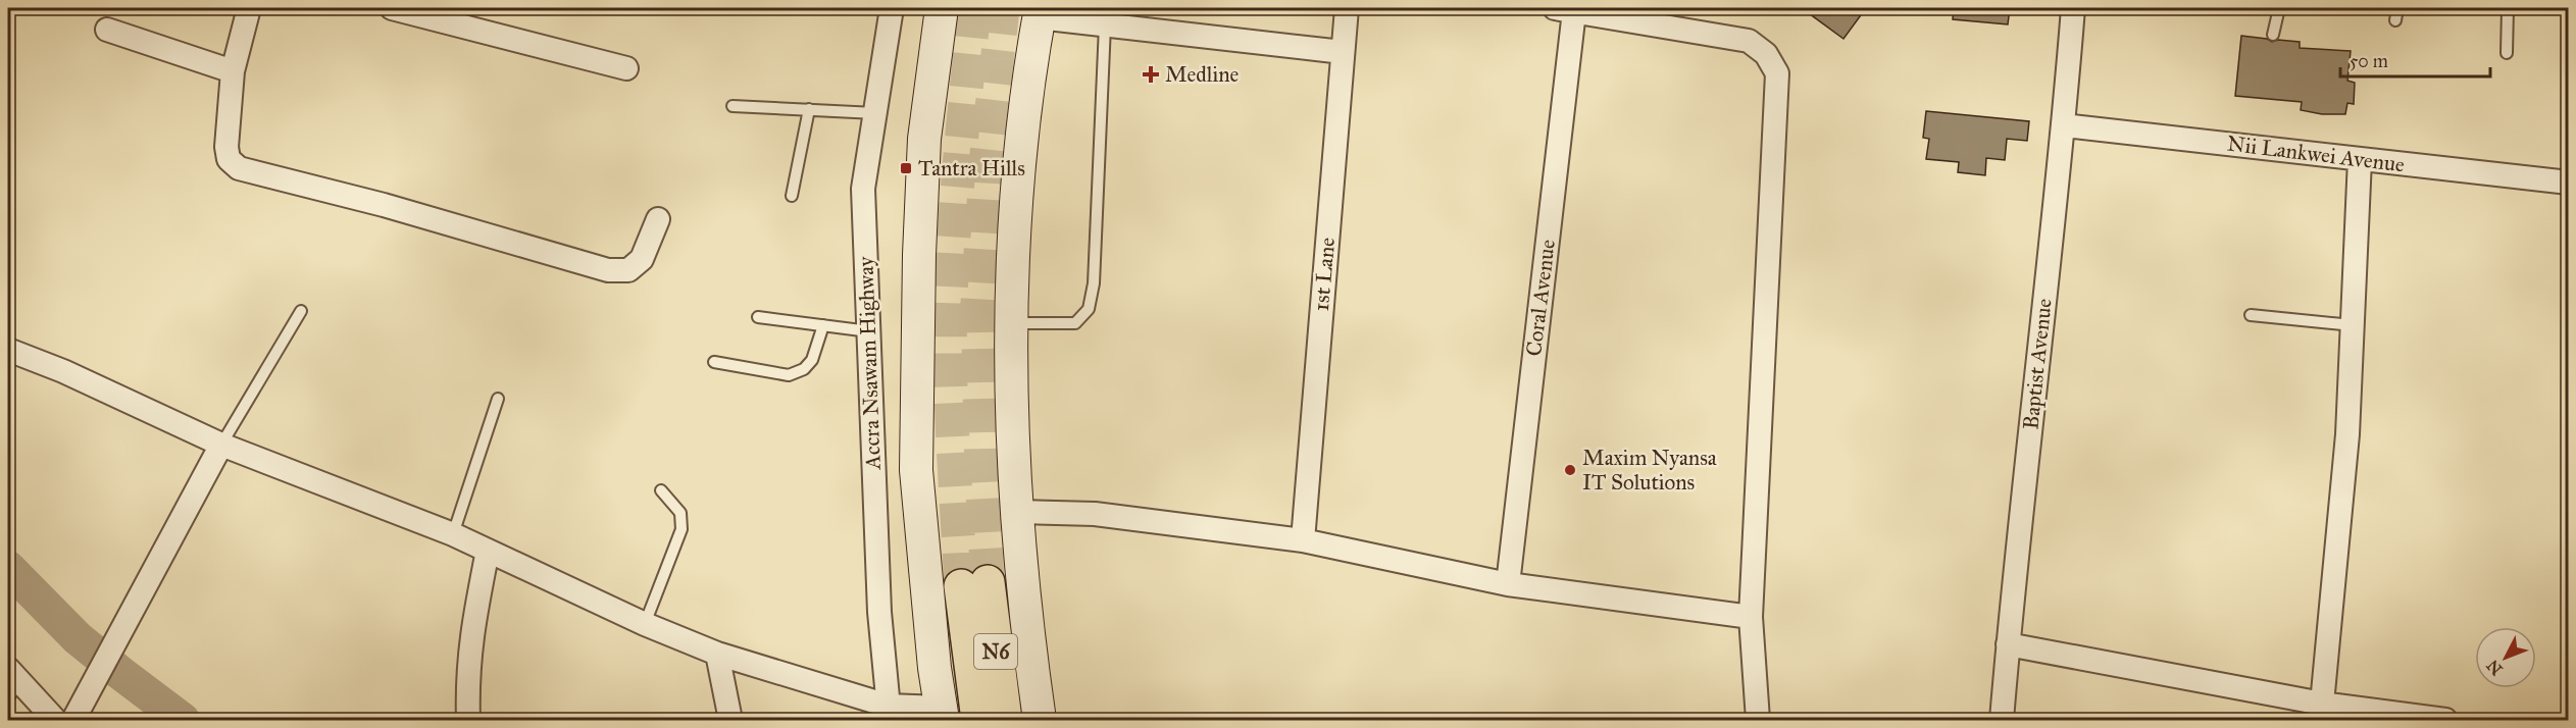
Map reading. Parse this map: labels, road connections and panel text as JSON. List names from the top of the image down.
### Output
{
  "streets": {
    "highway": ["N6"],
    "street": [
      "Nii Lankwei Avenue",
      "1st Lane",
      "Coral Avenue",
      "Accra Nsawam Highway",
      "Baptist Avenue"
    ]
  },
  "crossings": [
    ["Nii Lankwei Avenue", "Baptist Avenue"]
  ],
  "places": {
    "health": ["Medline"],
    "transit": ["Tantra Hills"],
    "other": ["Maxim Nyansa IT Solutions"]
  },
  "scale_bar": "50 m",
  "north": "bottom left"
}
